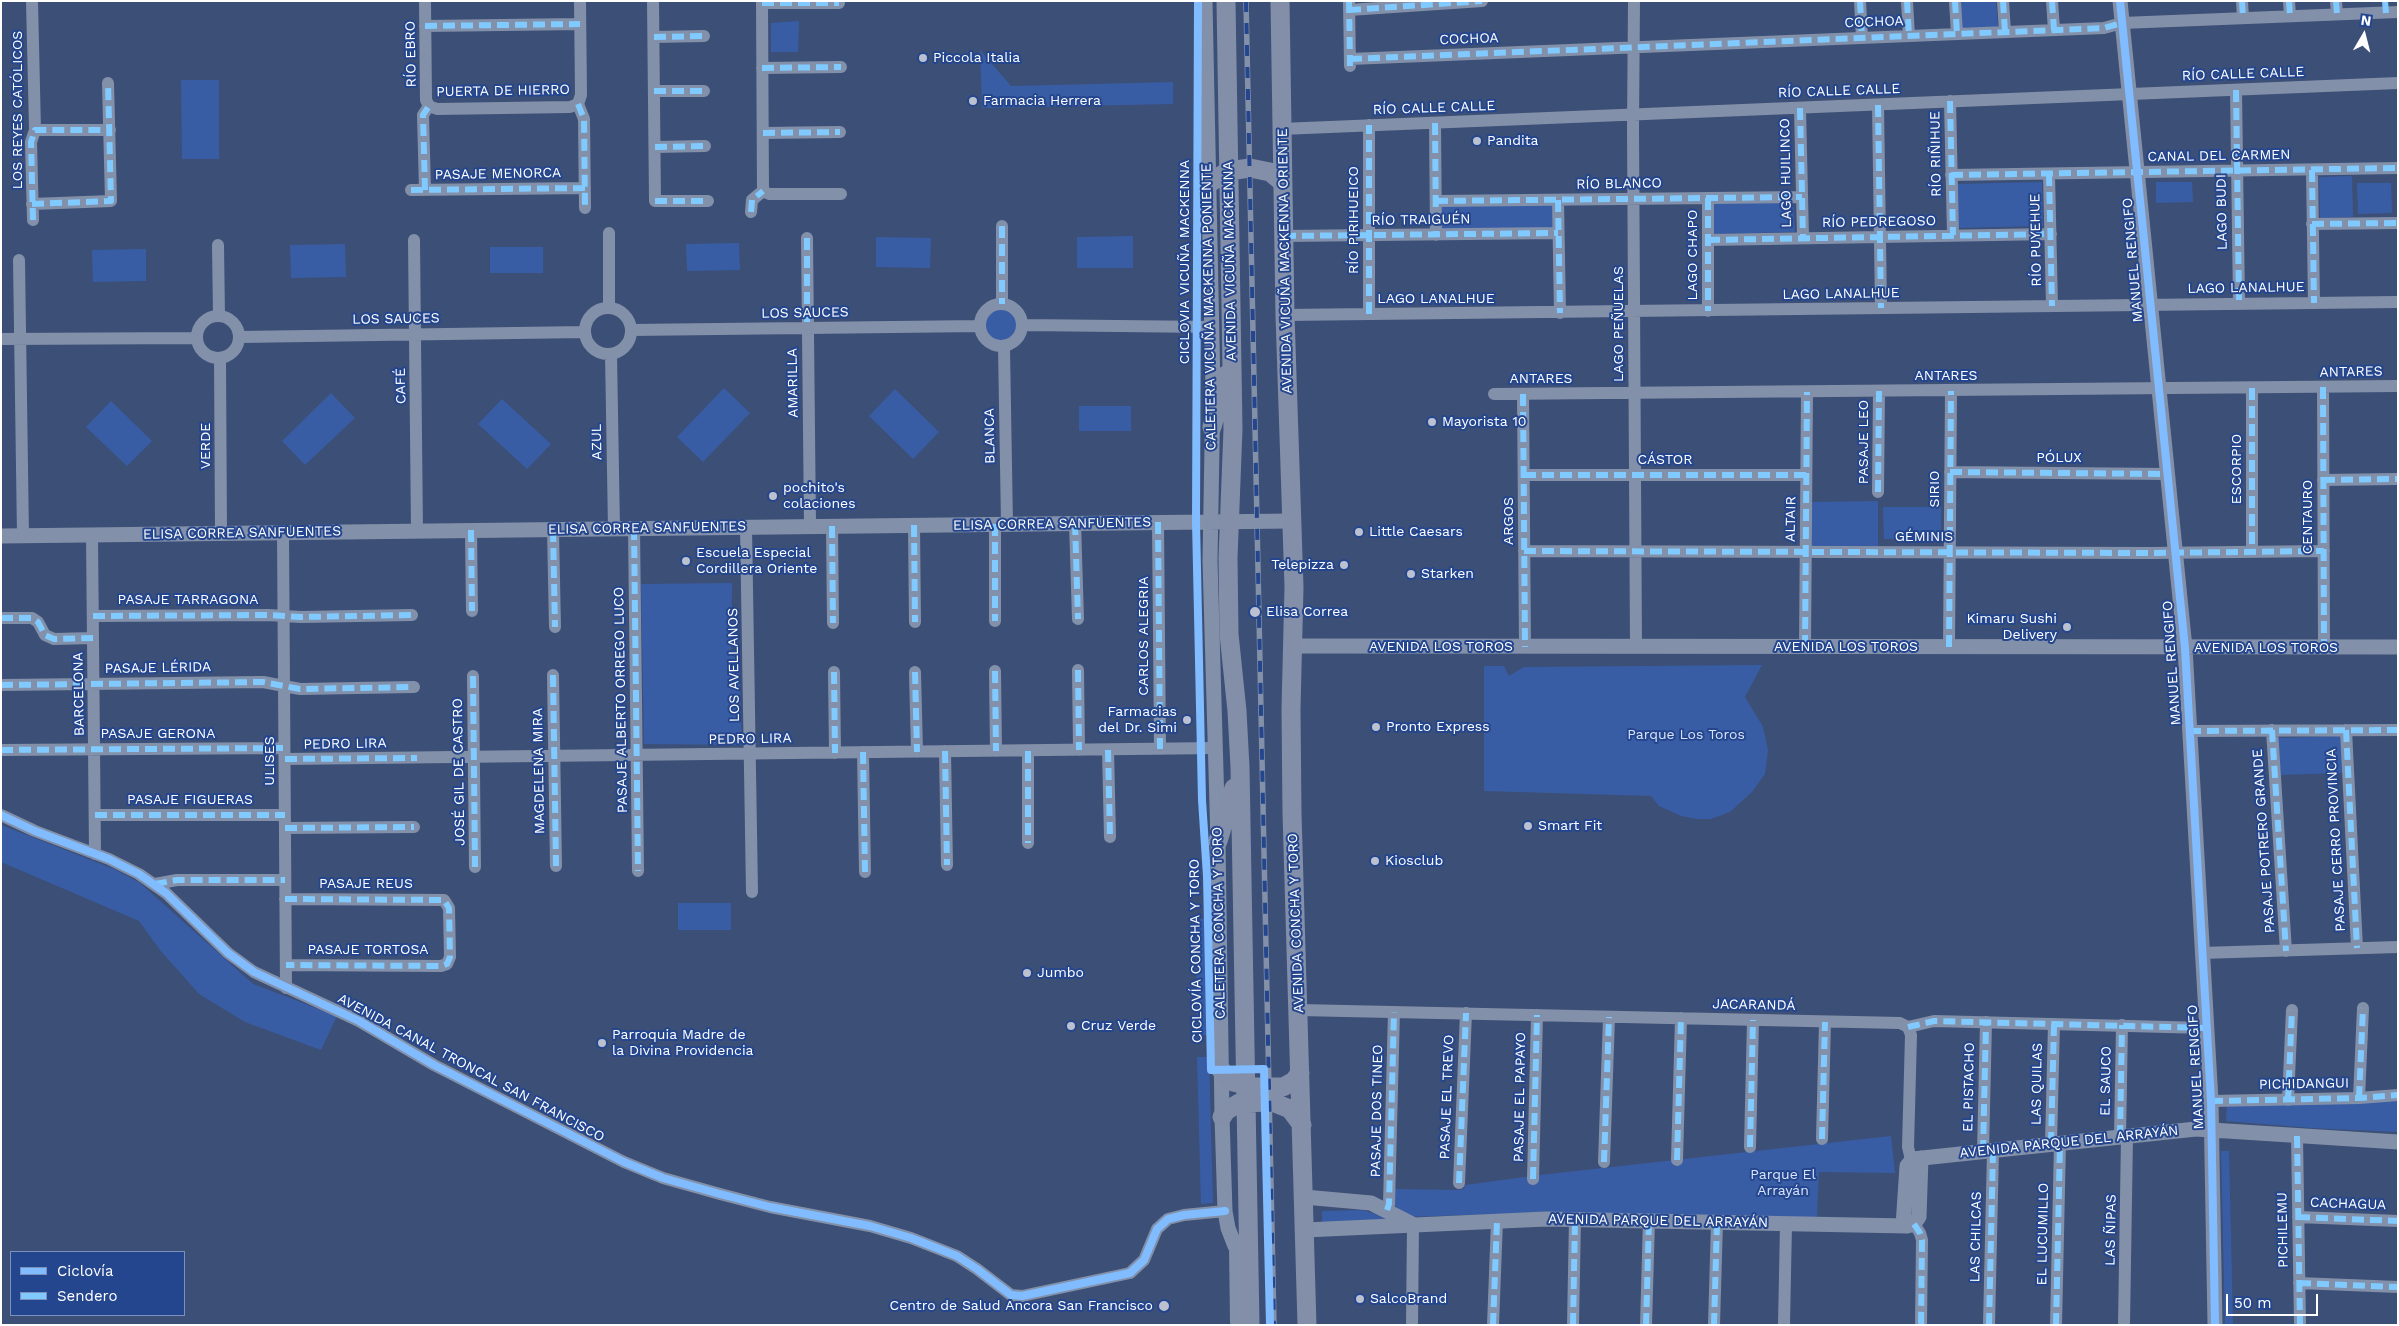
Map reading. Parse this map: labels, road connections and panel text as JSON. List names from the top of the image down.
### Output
{
  "streets": {
    "main road": ["AVENIDA VICUÑA MACKENNA", "AVENIDA VICUÑA MACKENNA ORIENTE", "AVENIDA CONCHA Y TORO"],
    "street": [
      "COCHOA",
      "RÍO EBRO",
      "RÍO CALLE CALLE",
      "PUERTA DE HIERRO",
      "LOS REYES CATÓLICOS",
      "RÍO RIÑIHUE",
      "CANAL DEL CARMEN",
      "LAGO HUILINCO",
      "PASAJE MENORCA",
      "RÍO BLANCO",
      "LAGO BUDI",
      "RÍO PIRIHUEICO",
      "RÍO TRAIGUÉN",
      "RÍO PEDREGOSO",
      "RÍO PUYEHUE",
      "LAGO CHAPO",
      "MANUEL RENGIFO",
      "LAGO LANALHUE",
      "CALETERA VICUÑA MACKENNA PONIENTE",
      "LOS SAUCES",
      "LAGO PEÑUELAS",
      "ANTARES",
      "AMARILLA",
      "CAFÉ",
      "BLANCA",
      "AZUL",
      "PASAJE LEO",
      "VERDE",
      "PÓLUX",
      "CÁSTOR",
      "ESCORPIO",
      "SIRIO",
      "CENTAURO",
      "ALTAIR",
      "ARGOS",
      "ELISA CORREA SANFUENTES",
      "GÉMINIS",
      "PASAJE TARRAGONA",
      "CARLOS ALEGRIA",
      "AVENIDA LOS TOROS",
      "LOS AVELLANOS",
      "PASAJE LÉRIDA",
      "BARCELONA",
      "PASAJE ALBERTO ORREGO LUCO",
      "PASAJE GERONA",
      "PEDRO LIRA",
      "ULISES",
      "MAGDELENA MIRA",
      "JOSÉ GIL DE CASTRO",
      "PASAJE FIGUERAS",
      "PASAJE CERRO PROVINCIA",
      "PASAJE POTRERO GRANDE",
      "PASAJE REUS",
      "CALETERA CONCHA Y TORO",
      "PASAJE TORTOSA",
      "JACARANDÁ",
      "AVENIDA CANAL TRONCAL SAN FRANCISCO",
      "EL SAUCO",
      "LAS QUILAS",
      "PICHIDANGUI",
      "EL PISTACHO",
      "PASAJE EL TREVO",
      "PASAJE EL PAPAYO",
      "PASAJE DOS TINEO",
      "AVENIDA PARQUE DEL ARRAYÁN",
      "CACHAGUA",
      "LAS ÑIPAS",
      "PICHILEMU",
      "EL LUCUMILLO",
      "LAS CHILCAS"
    ],
    "cycle path": ["CICLOVIA VICUÑA MACKENNA"]
  },
  "crossings": [
    ["COCHOA", "MANUEL RENGIFO"],
    ["COCHOA", "LAGO PEÑUELAS"],
    ["RÍO EBRO", "PUERTA DE HIERRO"],
    ["RÍO EBRO", "PASAJE MENORCA"],
    ["RÍO CALLE CALLE", "RÍO RIÑIHUE"],
    ["RÍO CALLE CALLE", "LAGO HUILINCO"],
    ["RÍO CALLE CALLE", "LAGO BUDI"],
    ["RÍO CALLE CALLE", "RÍO PIRIHUEICO"],
    ["RÍO CALLE CALLE", "MANUEL RENGIFO"],
    ["RÍO CALLE CALLE", "AVENIDA VICUÑA MACKENNA ORIENTE"],
    ["RÍO CALLE CALLE", "LAGO PEÑUELAS"],
    ["RÍO RIÑIHUE", "CANAL DEL CARMEN"],
    ["RÍO RIÑIHUE", "RÍO PEDREGOSO"],
    ["CANAL DEL CARMEN", "LAGO BUDI"],
    ["CANAL DEL CARMEN", "RÍO PUYEHUE"],
    ["CANAL DEL CARMEN", "MANUEL RENGIFO"],
    ["LAGO HUILINCO", "RÍO BLANCO"],
    ["LAGO HUILINCO", "RÍO PEDREGOSO"],
    ["RÍO BLANCO", "LAGO CHAPO"],
    ["RÍO BLANCO", "LAGO PEÑUELAS"],
    ["LAGO BUDI", "LAGO LANALHUE"],
    ["RÍO PIRIHUEICO", "RÍO TRAIGUÉN"],
    ["RÍO PIRIHUEICO", "LAGO LANALHUE"],
    ["RÍO TRAIGUÉN", "AVENIDA VICUÑA MACKENNA ORIENTE"],
    ["RÍO PEDREGOSO", "RÍO PUYEHUE"],
    ["RÍO PEDREGOSO", "LAGO CHAPO"],
    ["RÍO PUYEHUE", "LAGO LANALHUE"],
    ["LAGO CHAPO", "LAGO LANALHUE"],
    ["MANUEL RENGIFO", "LAGO LANALHUE"],
    ["MANUEL RENGIFO", "ANTARES"],
    ["MANUEL RENGIFO", "PÓLUX"],
    ["MANUEL RENGIFO", "GÉMINIS"],
    ["MANUEL RENGIFO", "AVENIDA LOS TOROS"],
    ["MANUEL RENGIFO", "JACARANDÁ"],
    ["MANUEL RENGIFO", "PICHIDANGUI"],
    ["MANUEL RENGIFO", "AVENIDA PARQUE DEL ARRAYÁN"],
    ["AVENIDA VICUÑA MACKENNA", "ELISA CORREA SANFUENTES"],
    ["AVENIDA VICUÑA MACKENNA ORIENTE", "LAGO LANALHUE"],
    ["AVENIDA VICUÑA MACKENNA ORIENTE", "ELISA CORREA SANFUENTES"],
    ["AVENIDA VICUÑA MACKENNA ORIENTE", "AVENIDA CONCHA Y TORO"],
    ["LAGO LANALHUE", "LAGO PEÑUELAS"],
    ["CALETERA VICUÑA MACKENNA PONIENTE", "ELISA CORREA SANFUENTES"],
    ["CALETERA VICUÑA MACKENNA PONIENTE", "CALETERA CONCHA Y TORO"],
    ["LOS SAUCES", "AMARILLA"],
    ["LOS SAUCES", "CAFÉ"],
    ["LOS SAUCES", "BLANCA"],
    ["LOS SAUCES", "AZUL"],
    ["LOS SAUCES", "VERDE"],
    ["LAGO PEÑUELAS", "ANTARES"],
    ["LAGO PEÑUELAS", "CÁSTOR"],
    ["LAGO PEÑUELAS", "GÉMINIS"],
    ["LAGO PEÑUELAS", "AVENIDA LOS TOROS"],
    ["ANTARES", "PASAJE LEO"],
    ["ANTARES", "ESCORPIO"],
    ["ANTARES", "SIRIO"],
    ["ANTARES", "CENTAURO"],
    ["ANTARES", "ALTAIR"],
    ["ANTARES", "ARGOS"],
    ["AMARILLA", "ELISA CORREA SANFUENTES"],
    ["CAFÉ", "ELISA CORREA SANFUENTES"],
    ["BLANCA", "ELISA CORREA SANFUENTES"],
    ["AZUL", "ELISA CORREA SANFUENTES"],
    ["VERDE", "ELISA CORREA SANFUENTES"],
    ["PÓLUX", "SIRIO"],
    ["CÁSTOR", "ALTAIR"],
    ["CÁSTOR", "ARGOS"],
    ["ESCORPIO", "GÉMINIS"],
    ["SIRIO", "GÉMINIS"],
    ["SIRIO", "AVENIDA LOS TOROS"],
    ["CENTAURO", "GÉMINIS"],
    ["CENTAURO", "AVENIDA LOS TOROS"],
    ["ALTAIR", "GÉMINIS"],
    ["ALTAIR", "AVENIDA LOS TOROS"],
    ["ARGOS", "GÉMINIS"],
    ["ARGOS", "AVENIDA LOS TOROS"],
    ["ELISA CORREA SANFUENTES", "CARLOS ALEGRIA"],
    ["ELISA CORREA SANFUENTES", "LOS AVELLANOS"],
    ["ELISA CORREA SANFUENTES", "BARCELONA"],
    ["ELISA CORREA SANFUENTES", "PASAJE ALBERTO ORREGO LUCO"],
    ["ELISA CORREA SANFUENTES", "ULISES"],
    ["ELISA CORREA SANFUENTES", "CALETERA CONCHA Y TORO"],
    ["ELISA CORREA SANFUENTES", "AVENIDA CONCHA Y TORO"],
    ["PASAJE TARRAGONA", "BARCELONA"],
    ["PASAJE TARRAGONA", "ULISES"],
    ["CARLOS ALEGRIA", "PEDRO LIRA"],
    ["AVENIDA LOS TOROS", "AVENIDA CONCHA Y TORO"],
    ["LOS AVELLANOS", "PEDRO LIRA"],
    ["PASAJE LÉRIDA", "BARCELONA"],
    ["PASAJE LÉRIDA", "ULISES"],
    ["BARCELONA", "PASAJE GERONA"],
    ["BARCELONA", "PASAJE FIGUERAS"],
    ["BARCELONA", "AVENIDA CANAL TRONCAL SAN FRANCISCO"],
    ["PASAJE ALBERTO ORREGO LUCO", "PEDRO LIRA"],
    ["PASAJE GERONA", "PEDRO LIRA"],
    ["PASAJE GERONA", "ULISES"],
    ["PEDRO LIRA", "ULISES"],
    ["PEDRO LIRA", "MAGDELENA MIRA"],
    ["PEDRO LIRA", "JOSÉ GIL DE CASTRO"],
    ["PEDRO LIRA", "CALETERA CONCHA Y TORO"],
    ["ULISES", "PASAJE FIGUERAS"],
    ["ULISES", "PASAJE REUS"],
    ["ULISES", "PASAJE TORTOSA"],
    ["ULISES", "AVENIDA CANAL TRONCAL SAN FRANCISCO"],
    ["PASAJE REUS", "PASAJE TORTOSA"],
    ["CALETERA CONCHA Y TORO", "AVENIDA CANAL TRONCAL SAN FRANCISCO"],
    ["AVENIDA CONCHA Y TORO", "JACARANDÁ"],
    ["AVENIDA CONCHA Y TORO", "AVENIDA PARQUE DEL ARRAYÁN"],
    ["JACARANDÁ", "EL SAUCO"],
    ["JACARANDÁ", "LAS QUILAS"],
    ["JACARANDÁ", "EL PISTACHO"],
    ["JACARANDÁ", "PASAJE EL TREVO"],
    ["JACARANDÁ", "PASAJE EL PAPAYO"],
    ["JACARANDÁ", "PASAJE DOS TINEO"],
    ["EL SAUCO", "AVENIDA PARQUE DEL ARRAYÁN"],
    ["EL SAUCO", "LAS ÑIPAS"],
    ["LAS QUILAS", "AVENIDA PARQUE DEL ARRAYÁN"],
    ["LAS QUILAS", "EL LUCUMILLO"],
    ["EL PISTACHO", "AVENIDA PARQUE DEL ARRAYÁN"],
    ["EL PISTACHO", "LAS CHILCAS"],
    ["AVENIDA PARQUE DEL ARRAYÁN", "LAS ÑIPAS"],
    ["AVENIDA PARQUE DEL ARRAYÁN", "PICHILEMU"],
    ["AVENIDA PARQUE DEL ARRAYÁN", "EL LUCUMILLO"],
    ["AVENIDA PARQUE DEL ARRAYÁN", "LAS CHILCAS"],
    ["CACHAGUA", "PICHILEMU"]
  ],
  "parks": ["Parque Los Toros", "Parque El Arrayán"],
  "places": [
    "Piccola Italia",
    "Farmacia Herrera",
    "Pandita",
    "Mayorista 10",
    "pochito's colaciones",
    "Little Caesars",
    "Escuela Especial Cordillera Oriente",
    "Telepizza",
    "Starken",
    "Elisa Correa",
    "Kimaru Sushi Delivery",
    "Farmacias del Dr. Simi",
    "Pronto Express",
    "Smart Fit",
    "Kiosclub",
    "Jumbo",
    "Cruz Verde",
    "Parroquia Madre de la Divina Providencia",
    "SalcoBrand",
    "Centro de Salud Ancora San Francisco"
  ],
  "legend": ["Ciclovía", "Sendero"],
  "scale_bar": "50 m",
  "north": "top"
}
